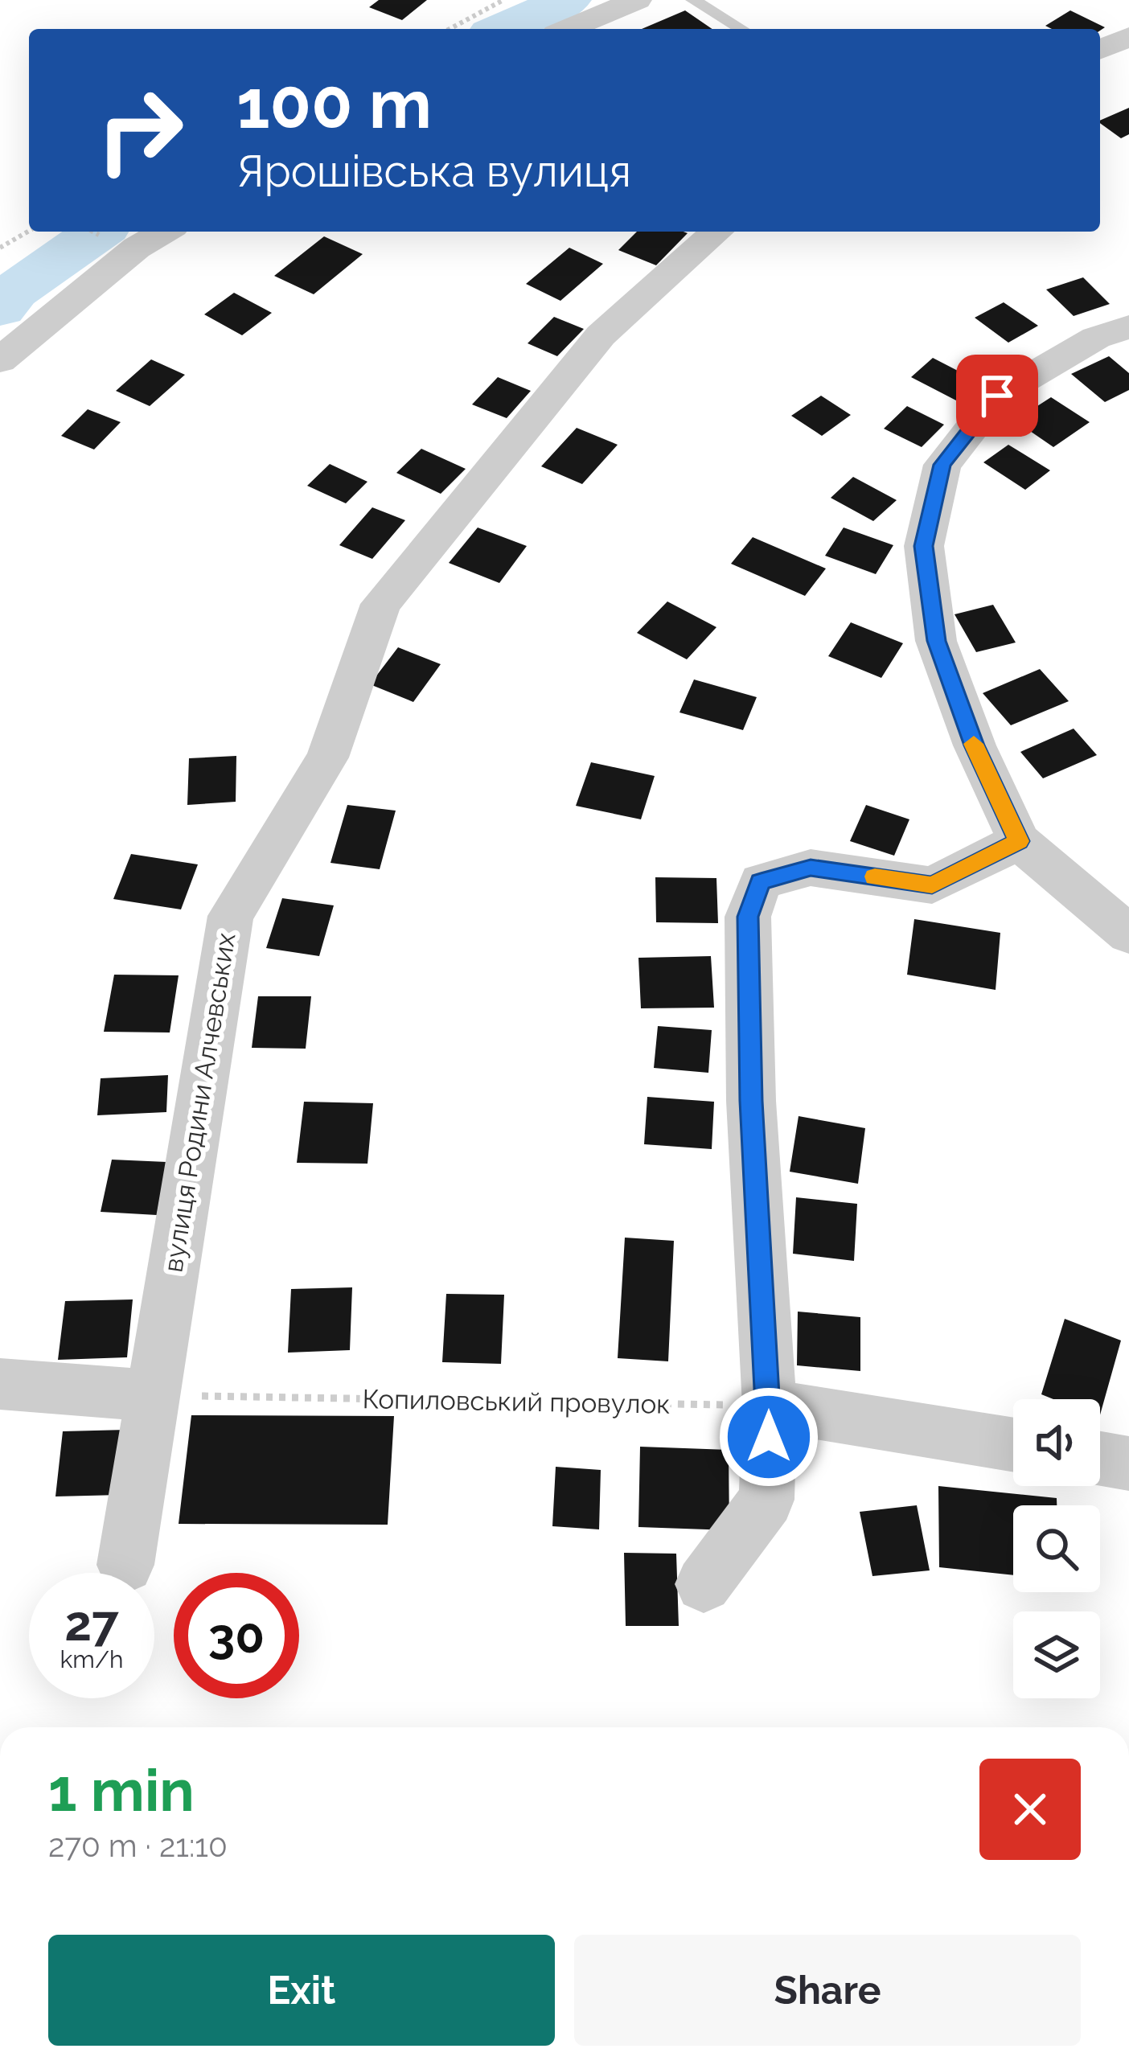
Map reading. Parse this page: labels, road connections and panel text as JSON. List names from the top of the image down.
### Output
{
  "streets": {
    "street": ["вулиця Родини Алчевських"],
    "path": ["Копиловський провулок"]
  },
  "crossings": [
    ["вулиця Родини Алчевських", "Копиловський провулок"]
  ],
  "page": {
    "turn": ["100 m", "Ярошівська вулиця"],
    "speed": "27 km/h",
    "limit": "30",
    "heading": ["1 min", "270 m · 21:10"],
    "buttons": ["Exit", "Share"]
  }
}
